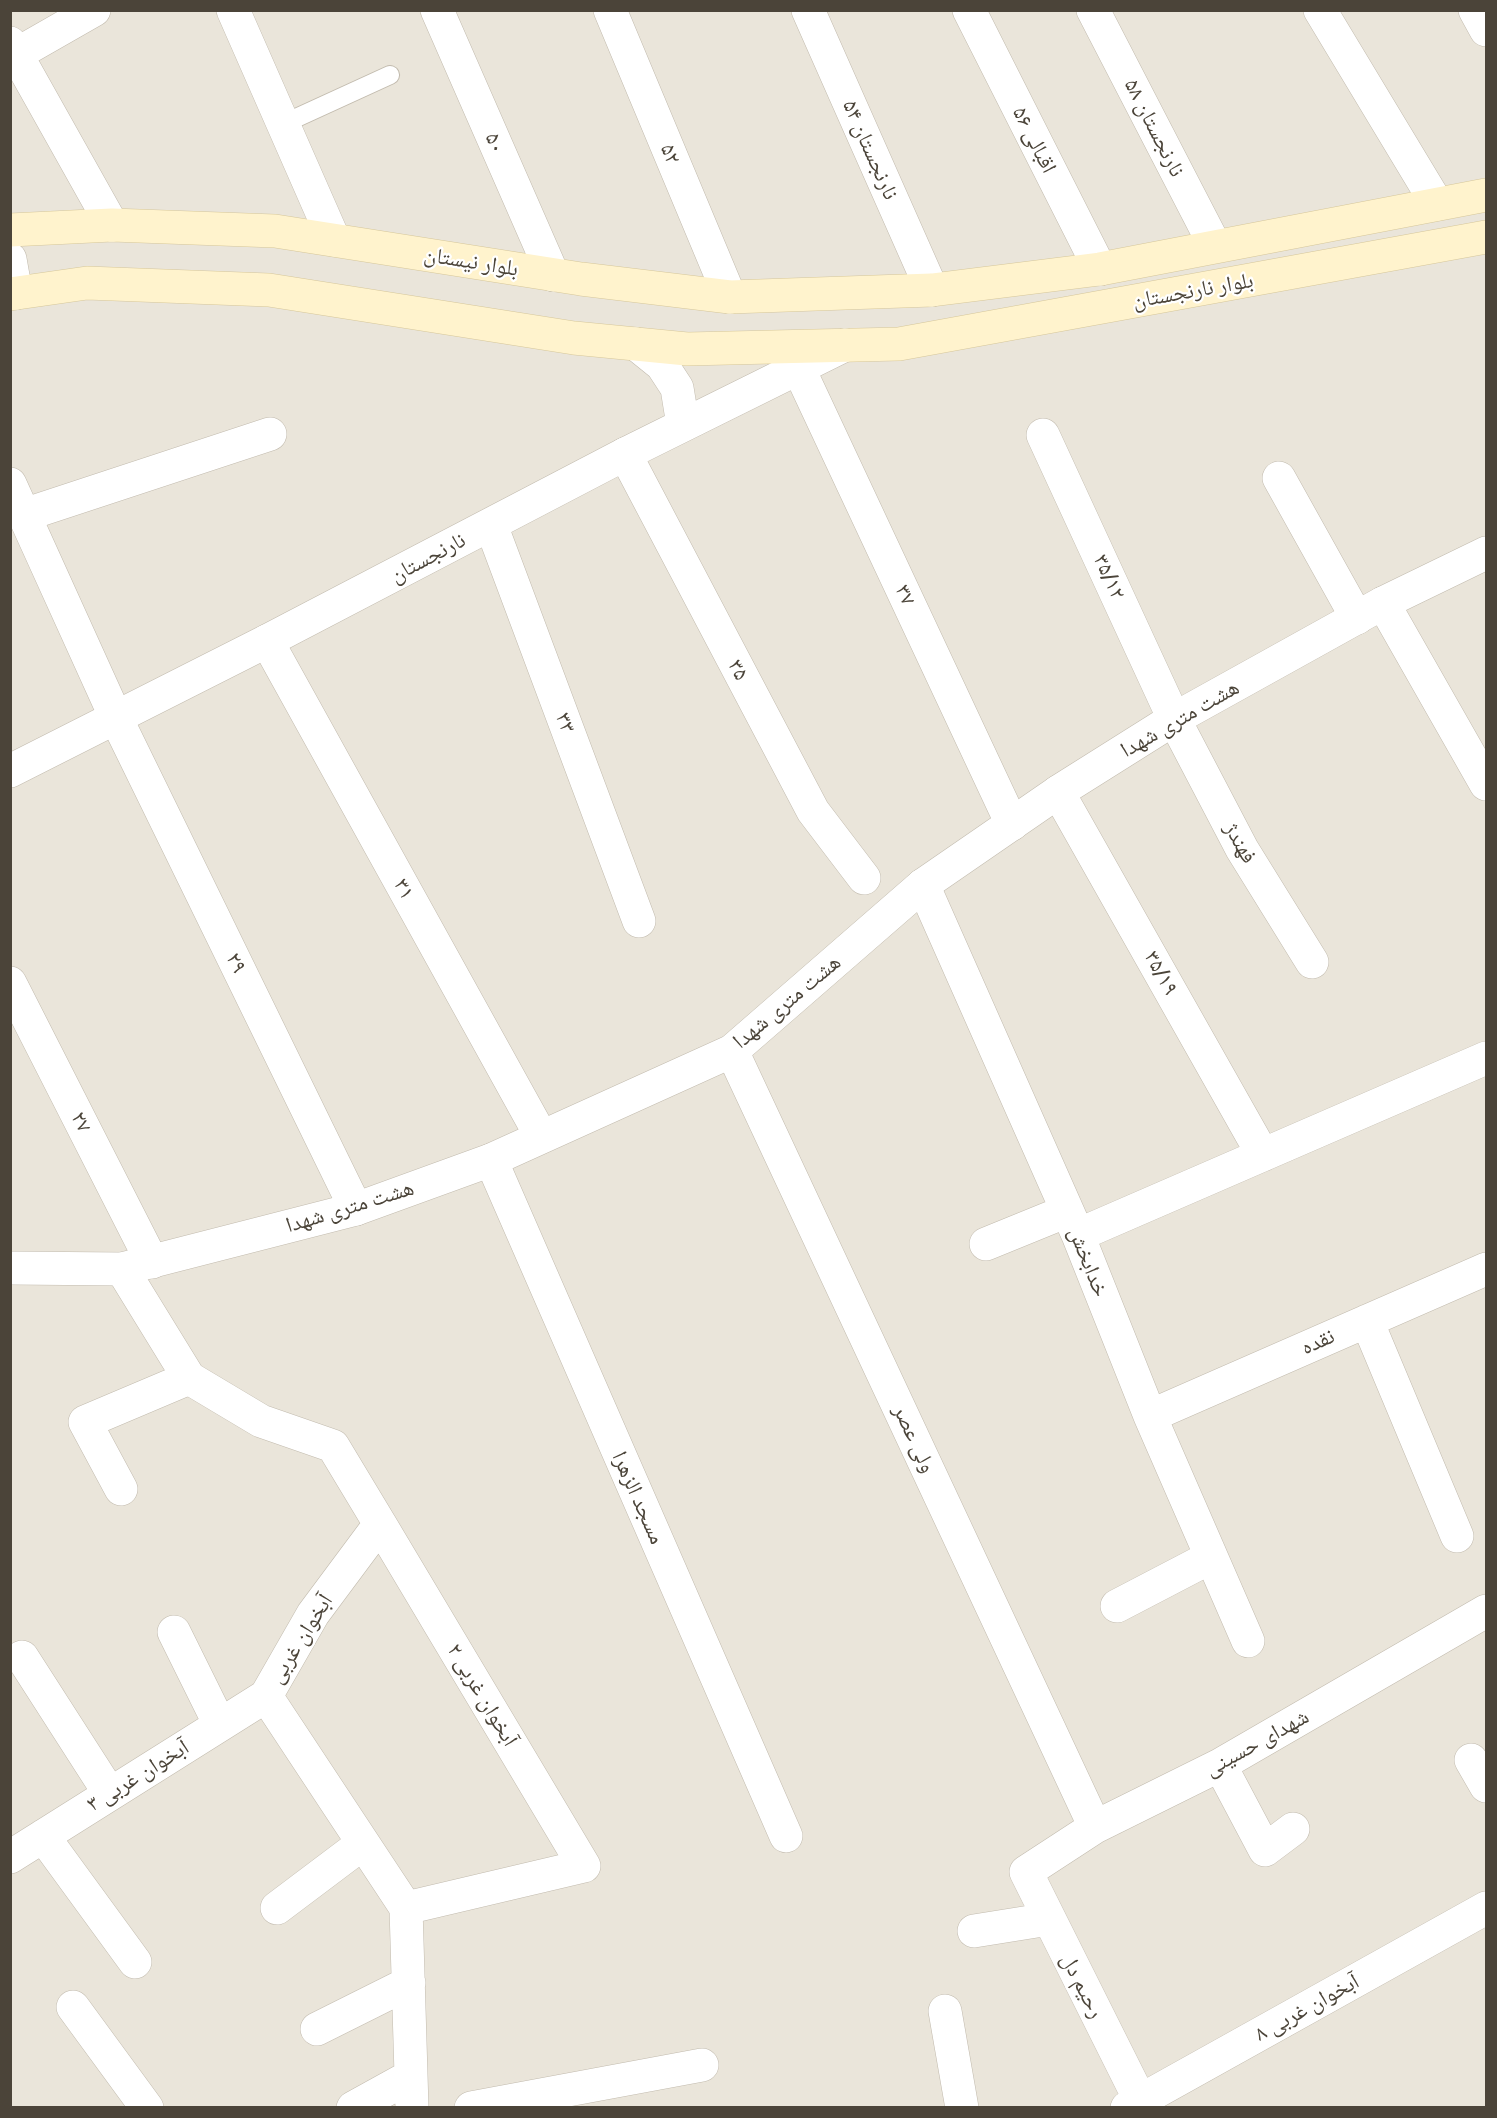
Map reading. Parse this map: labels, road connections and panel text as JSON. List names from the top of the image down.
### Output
{
  "streets": {
    "main road": ["بلوار نیستان", "بلوار نارنجستان"],
    "street": [
      "نارنجستان ۵۸",
      "اقبالی ۵۶",
      "۵۰",
      "نارنجستان ۵۴",
      "۵۲",
      "نارنجستان",
      "۳۵/۱۲",
      "۳۷",
      "۳۵",
      "هشت متری شهدا",
      "۳۳",
      "فهندژ",
      "۳۱",
      "۲۹",
      "۳۵/۱۹",
      "۲۷",
      "خدابخش",
      "نقده",
      "ولی عصر",
      "مسجد الزهرا",
      "آبخوان غربی",
      "آبخوان غربی ۲",
      "شهدای حسینی",
      "آبخوان غربی ۳",
      "رحیم دل",
      "آبخوان غربی ۸"
    ]
  },
  "crossings": [
    ["نارنجستان ۵۸", "بلوار نارنجستان"],
    ["اقبالی ۵۶", "بلوار نارنجستان"],
    ["۵۰", "بلوار نیستان"],
    ["نارنجستان ۵۴", "بلوار نیستان"],
    ["نارنجستان ۵۴", "بلوار نارنجستان"],
    ["۵۲", "بلوار نیستان"],
    ["بلوار نیستان", "بلوار نارنجستان"],
    ["بلوار نارنجستان", "نارنجستان"],
    ["نارنجستان", "۳۷"],
    ["نارنجستان", "۳۵"],
    ["نارنجستان", "۳۳"],
    ["نارنجستان", "۳۱"],
    ["نارنجستان", "۲۹"],
    ["۳۵/۱۲", "هشت متری شهدا"],
    ["۳۵/۱۲", "فهندژ"],
    ["۳۷", "هشت متری شهدا"],
    ["هشت متری شهدا", "فهندژ"],
    ["هشت متری شهدا", "۳۱"],
    ["هشت متری شهدا", "۲۹"],
    ["هشت متری شهدا", "۳۵/۱۹"],
    ["هشت متری شهدا", "۲۷"],
    ["هشت متری شهدا", "خدابخش"],
    ["هشت متری شهدا", "ولی عصر"],
    ["هشت متری شهدا", "مسجد الزهرا"],
    ["خدابخش", "نقده"],
    ["ولی عصر", "شهدای حسینی"],
    ["آبخوان غربی", "آبخوان غربی ۲"],
    ["آبخوان غربی", "آبخوان غربی ۳"],
    ["شهدای حسینی", "رحیم دل"],
    ["رحیم دل", "آبخوان غربی ۸"]
  ]
}
